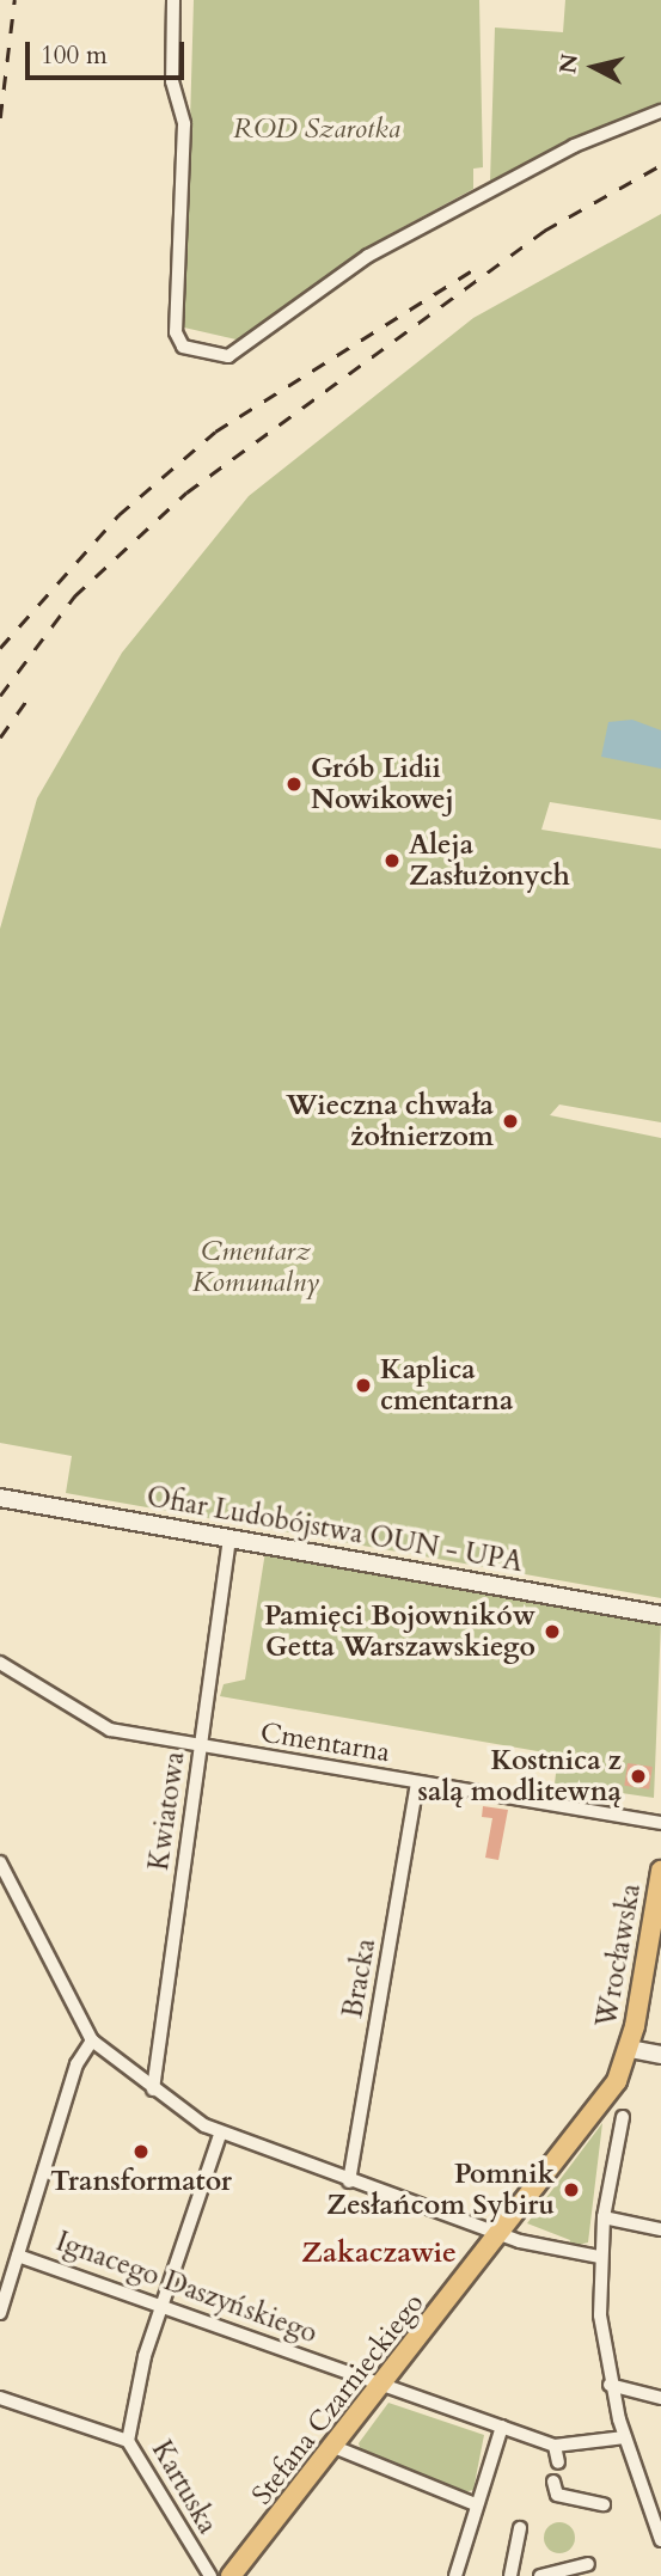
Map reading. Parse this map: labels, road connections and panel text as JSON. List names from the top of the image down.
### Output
{
  "streets": {
    "main road": ["Wrocławska", "Stefana Czarnieckiego"],
    "street": [
      "Ofiar Ludobójstwa OUN - UPA",
      "Cmentarna",
      "Kwiatowa",
      "Bracka",
      "Ignacego Daszyńskiego",
      "Kartuska"
    ]
  },
  "crossings": [
    ["Ofiar Ludobójstwa OUN - UPA", "Kwiatowa"],
    ["Cmentarna", "Kwiatowa"],
    ["Cmentarna", "Bracka"],
    ["Wrocławska", "Stefana Czarnieckiego"],
    ["Ignacego Daszyńskiego", "Stefana Czarnieckiego"],
    ["Ignacego Daszyńskiego", "Kartuska"]
  ],
  "districts": ["Zakaczawie"],
  "parks": ["ROD Szarotka", "Cmentarz Komunalny"],
  "places": [
    "Grób Lidii Nowikowej",
    "Aleja Zasłużonych",
    "Wieczna chwała żołnierzom",
    "Kaplica cmentarna",
    "Pamięci Bojowników Getta Warszawskiego",
    "Kostnica z salą modlitewną",
    "Transformator",
    "Pomnik Zesłańcom Sybiru"
  ],
  "scale_bar": "100 m",
  "north": "left"
}
